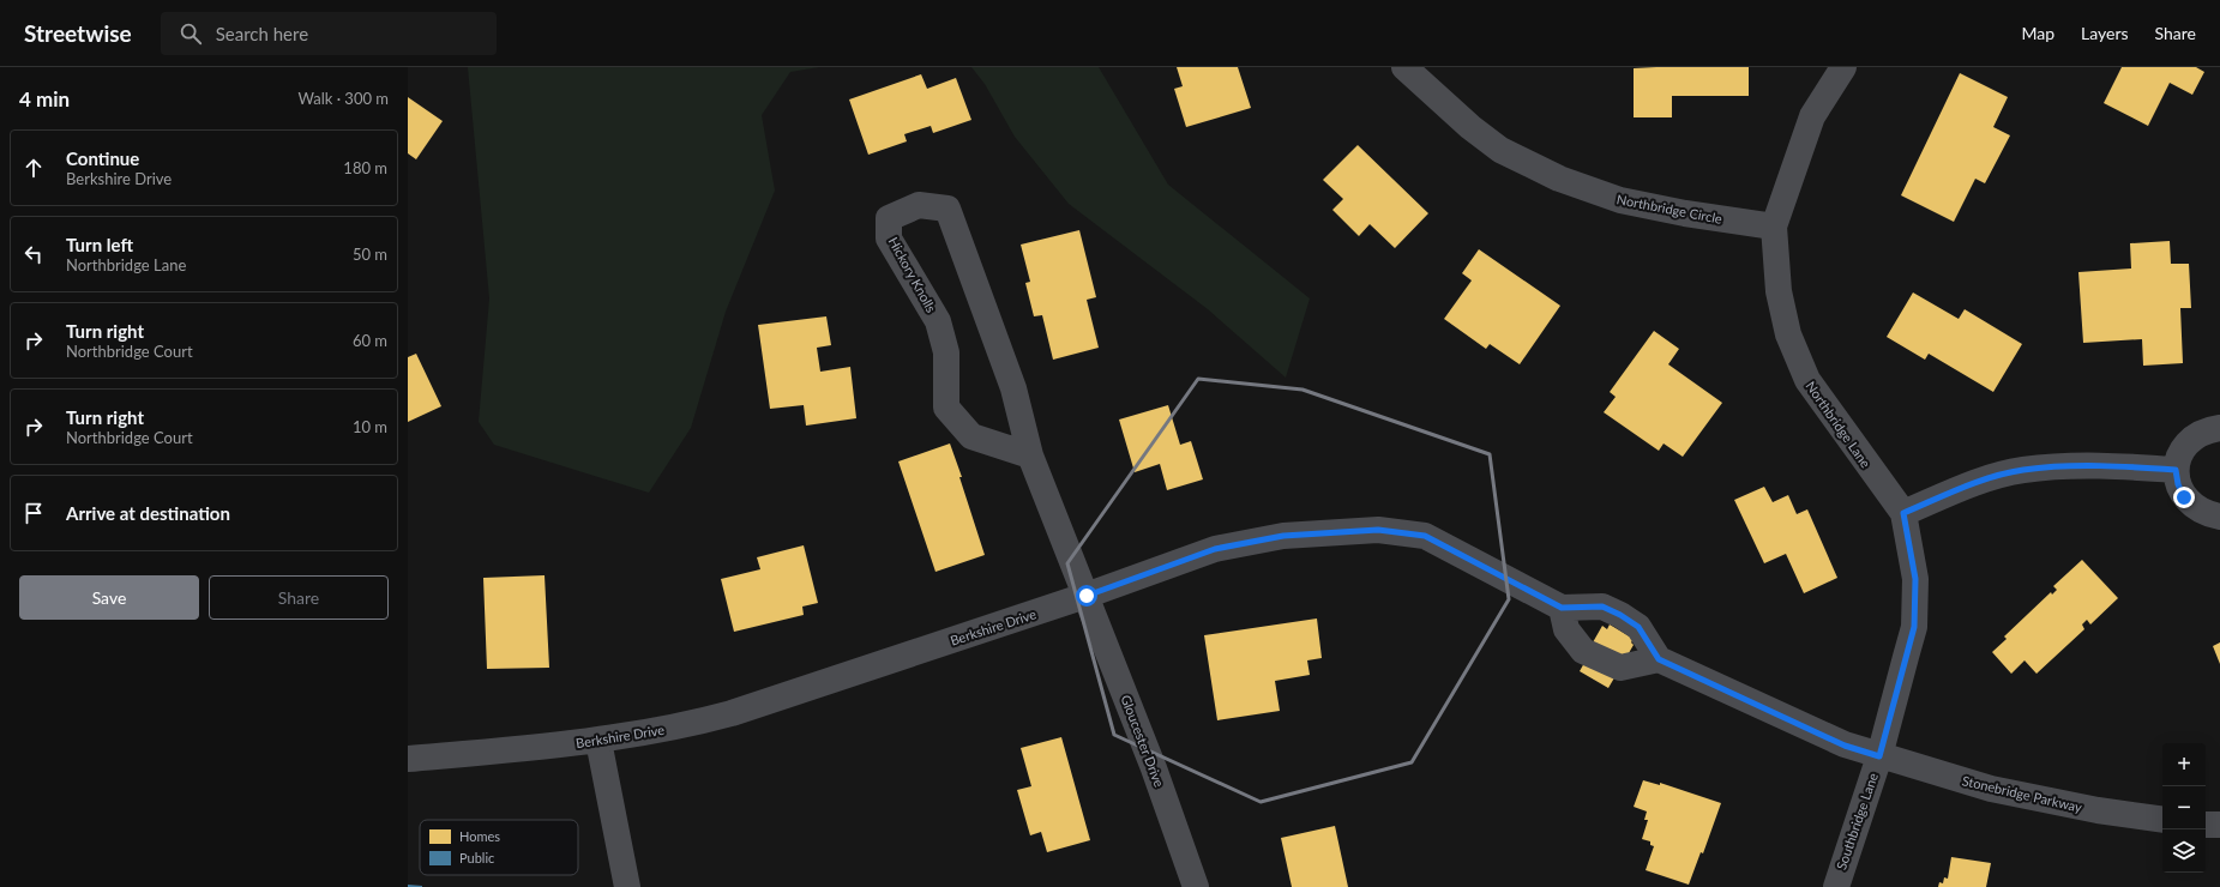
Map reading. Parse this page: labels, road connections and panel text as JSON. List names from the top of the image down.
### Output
{
  "streets": {
    "street": [
      "Northbridge Circle",
      "Hickory Knolls",
      "Northbridge Lane",
      "Berkshire Drive",
      "Gloucester Drive",
      "Stonebridge Parkway",
      "Southbridge Lane"
    ]
  },
  "crossings": [
    ["Northbridge Circle", "Northbridge Lane"],
    ["Hickory Knolls", "Berkshire Drive"],
    ["Hickory Knolls", "Gloucester Drive"],
    ["Northbridge Lane", "Stonebridge Parkway"],
    ["Northbridge Lane", "Southbridge Lane"],
    ["Berkshire Drive", "Gloucester Drive"],
    ["Stonebridge Parkway", "Southbridge Lane"]
  ],
  "legend": ["Homes", "Public"],
  "page": {
    "header": "Streetwise",
    "search": "Search here",
    "nav": ["Map", "Layers", "Share"],
    "heading": ["4 min", "Walk · 300 m"],
    "list": [
      ["Continue", "Berkshire Drive", "180 m"],
      ["Turn left", "Northbridge Lane", "50 m"],
      ["Turn right", "Northbridge Court", "60 m"],
      ["Turn right", "Northbridge Court", "10 m"],
      "Arrive at destination"
    ],
    "buttons": ["Save", "Share"],
    "map_buttons": ["+", "−"]
  }
}
